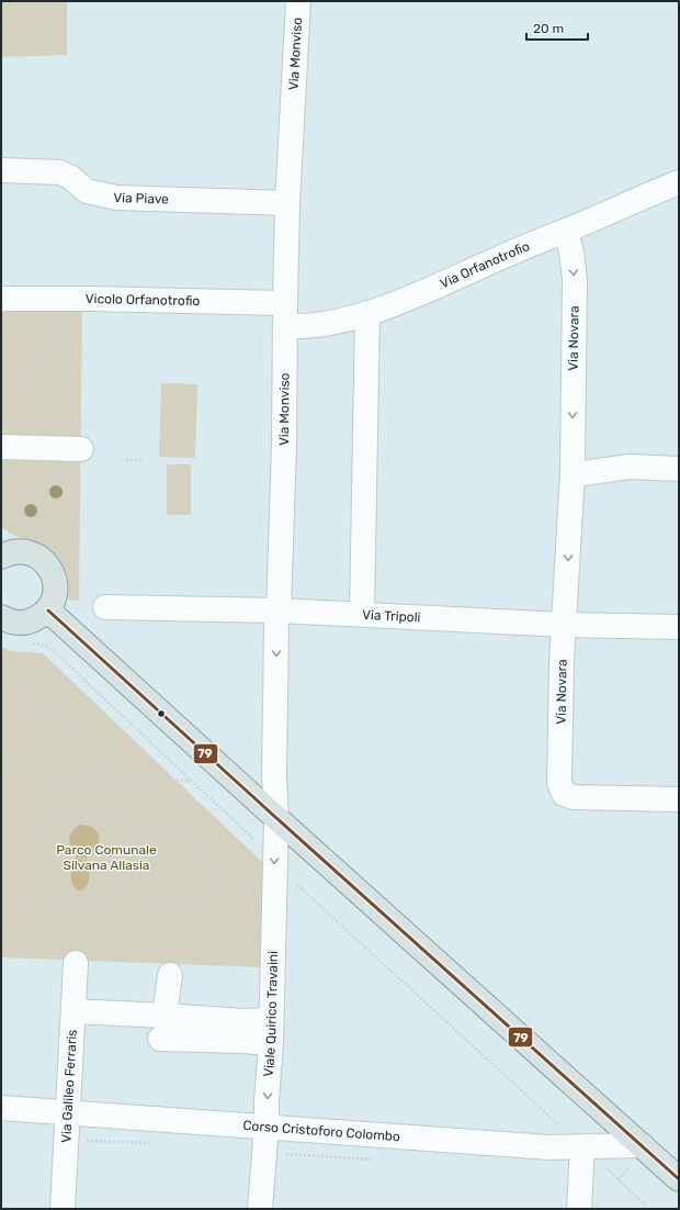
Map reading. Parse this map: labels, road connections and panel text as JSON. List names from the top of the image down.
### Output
{
  "streets": {
    "street": [
      "Via Monviso",
      "Via Piave",
      "Via Orfanotrofio",
      "Vicolo Orfanotrofio",
      "Via Novara",
      "Via Tripoli",
      "Viale Quirico Travaini",
      "Via Galileo Ferraris",
      "Corso Cristoforo Colombo"
    ]
  },
  "crossings": [
    ["Via Monviso", "Via Piave"],
    ["Via Monviso", "Via Orfanotrofio"],
    ["Via Monviso", "Vicolo Orfanotrofio"],
    ["Via Monviso", "Via Tripoli"],
    ["Via Monviso", "Viale Quirico Travaini"],
    ["Via Orfanotrofio", "Vicolo Orfanotrofio"],
    ["Via Orfanotrofio", "Via Novara"],
    ["Via Novara", "Via Tripoli"],
    ["Viale Quirico Travaini", "Corso Cristoforo Colombo"],
    ["Via Galileo Ferraris", "Corso Cristoforo Colombo"]
  ],
  "parks": ["Parco Comunale Silvana Allasia"],
  "lines": ["transit line 79"],
  "scale_bar": "20 m"
}
